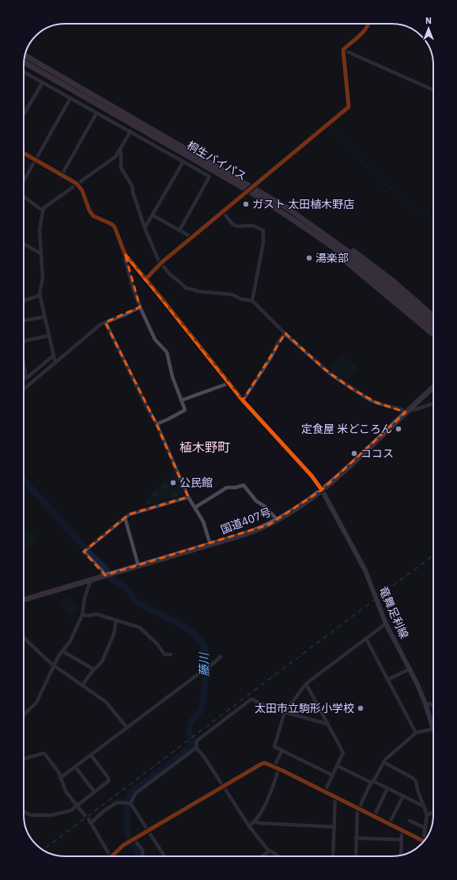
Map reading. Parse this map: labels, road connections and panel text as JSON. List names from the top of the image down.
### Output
{
  "streets": {
    "highway": ["桐生バイパス", "国道407号"],
    "main road": ["竜舞足利線"]
  },
  "crossings": [
    ["国道407号", "竜舞足利線"]
  ],
  "districts": ["植木野町"],
  "water": ["藤川"],
  "places": [
    "ガスト 太田植木野店",
    "湯楽部",
    "定食屋 米どころん",
    "ココス",
    "公民館",
    "太田市立駒形小学校"
  ],
  "north": "top"
}
